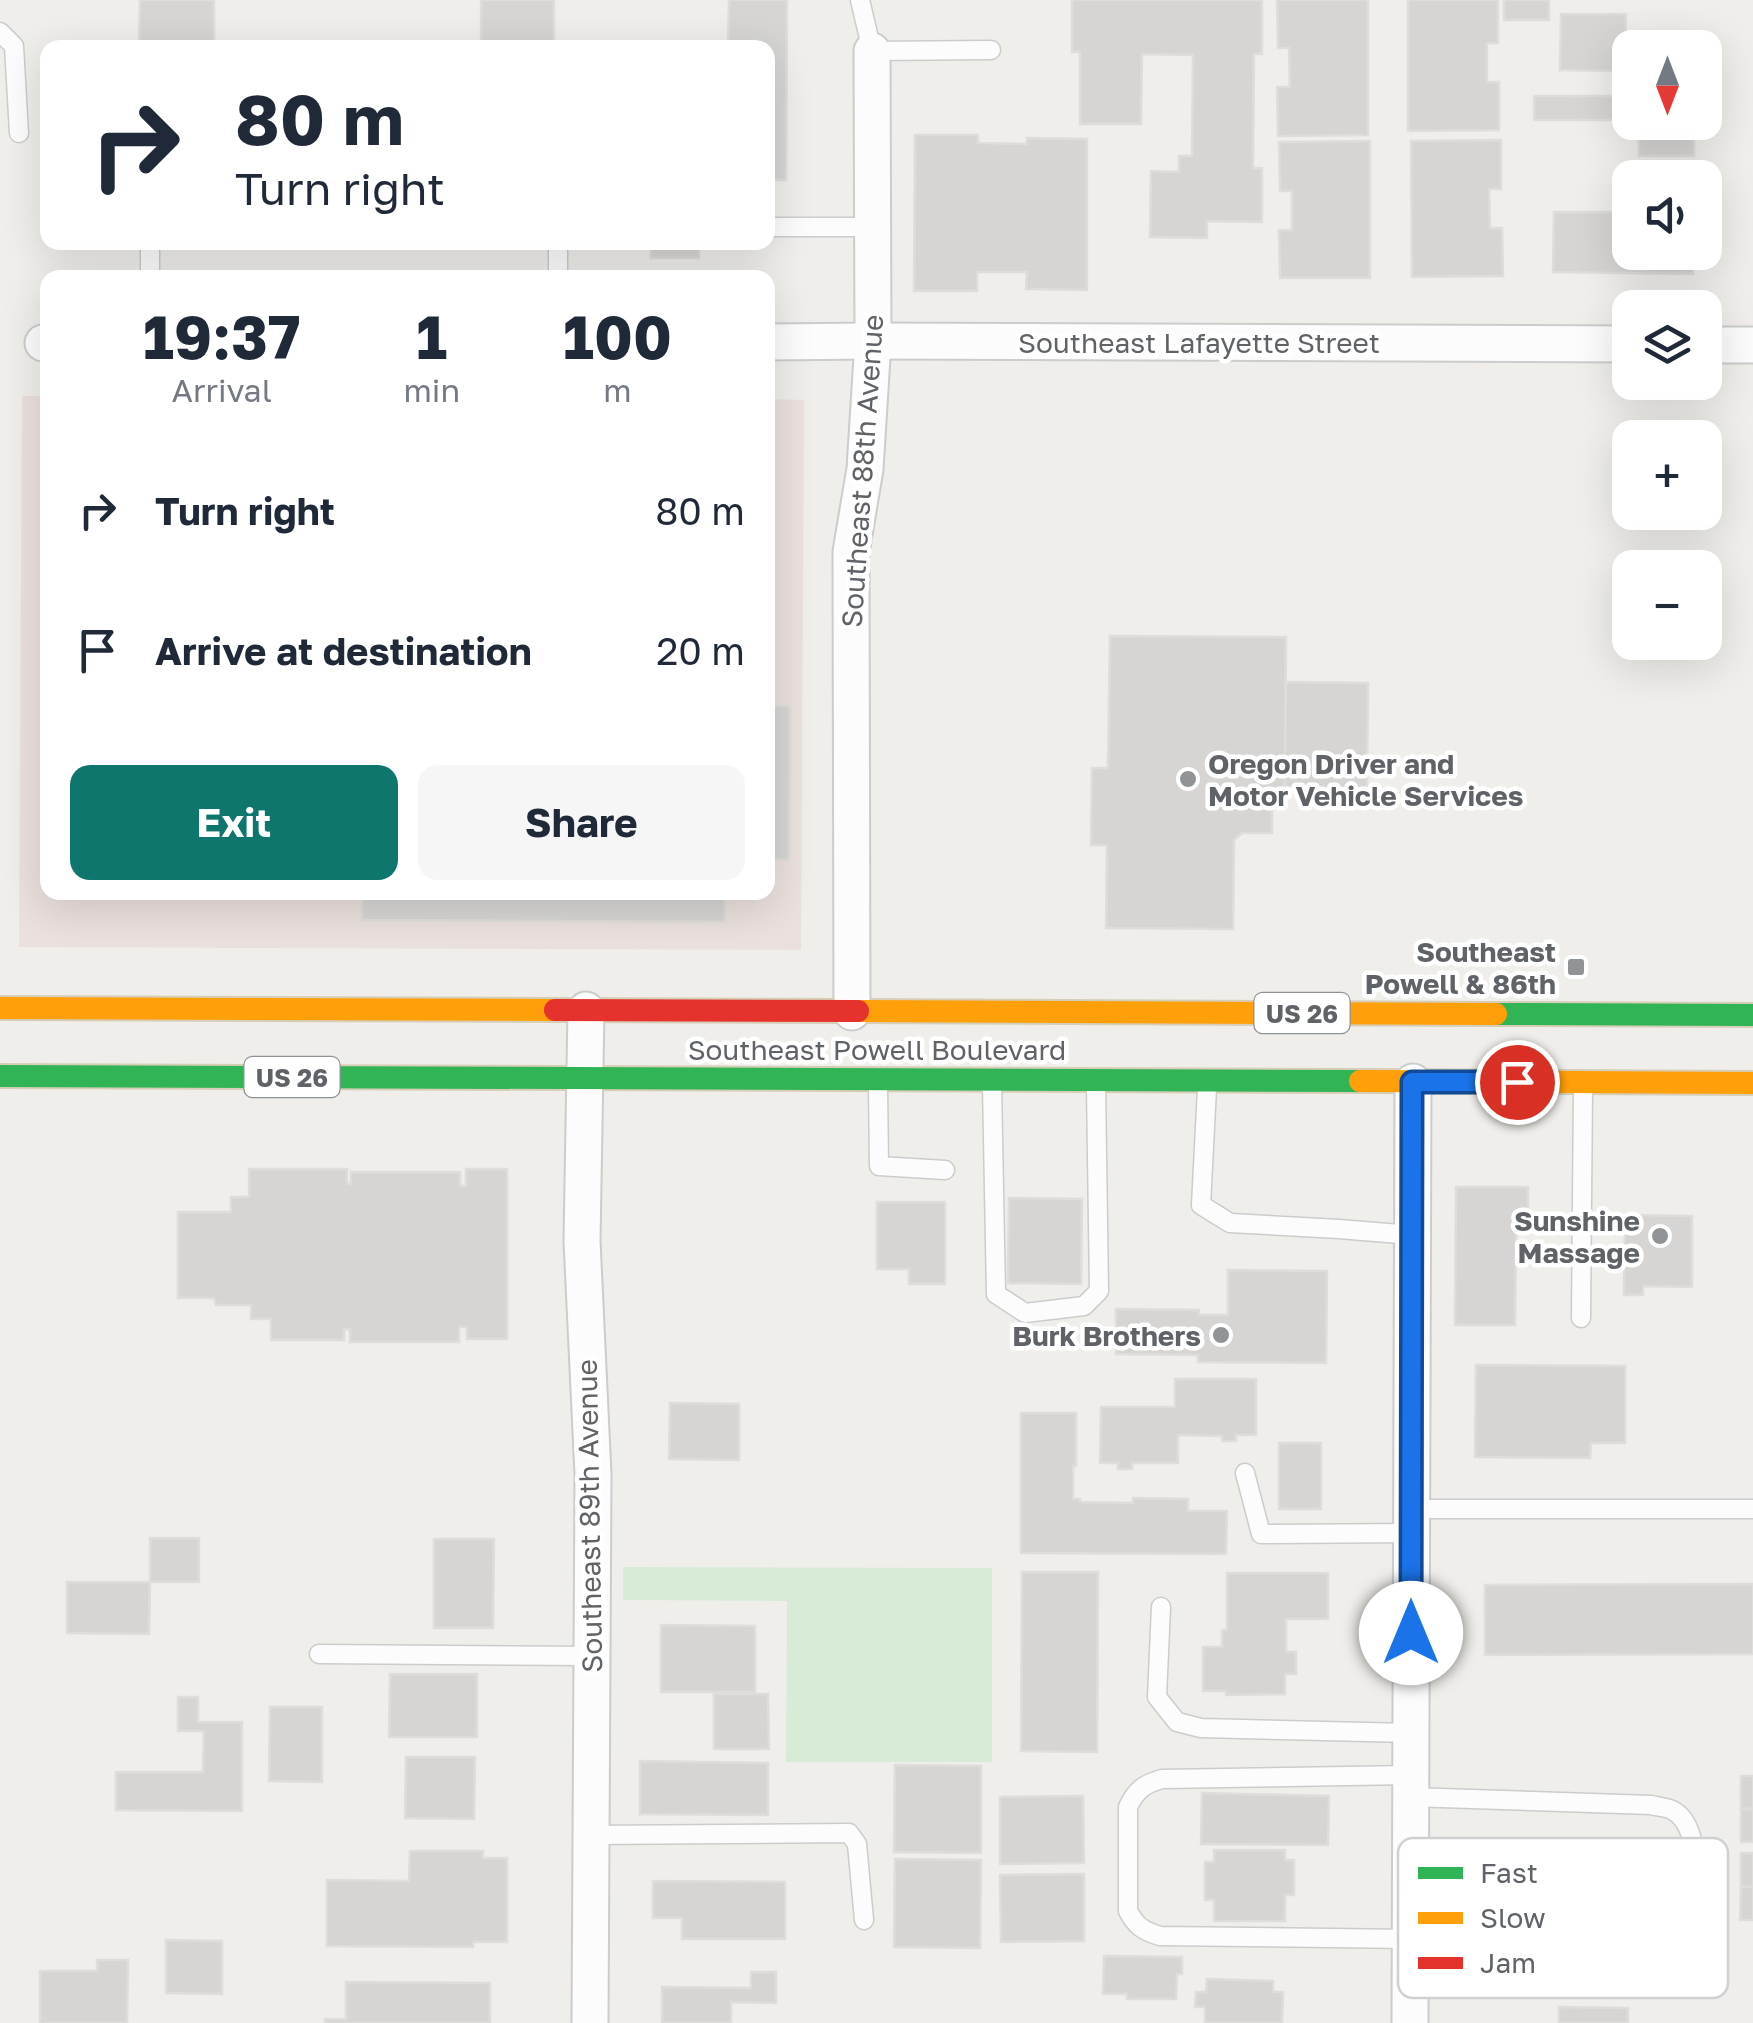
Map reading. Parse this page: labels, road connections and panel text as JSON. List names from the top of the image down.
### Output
{
  "streets": {
    "main road": ["US 26", "Southeast Powell Boulevard"],
    "street": ["Southeast Lafayette Street", "Southeast 88th Avenue", "Southeast 89th Avenue"]
  },
  "crossings": [
    ["Southeast Lafayette Street", "Southeast 88th Avenue"],
    ["Southeast 88th Avenue", "Southeast Powell Boulevard"],
    ["Southeast Powell Boulevard", "Southeast 89th Avenue"]
  ],
  "places": {
    "other": ["Oregon Driver and Motor Vehicle Services", "Sunshine Massage", "Burk Brothers"],
    "transit": ["Southeast Powell & 86th"]
  },
  "legend": ["Fast", "Slow", "Jam"],
  "north": "bottom",
  "page": {
    "map_buttons": ["+", "−"],
    "turn": ["80 m", "Turn right"],
    "eta": [
      "19:37",
      "Arrival",
      "1",
      "min",
      "100",
      "m"
    ],
    "list": [
      {
        "name": "Turn right",
        "value": "80 m"
      },
      {
        "name": "Arrive at destination",
        "value": "20 m"
      }
    ],
    "buttons": ["Exit", "Share"]
  }
}
